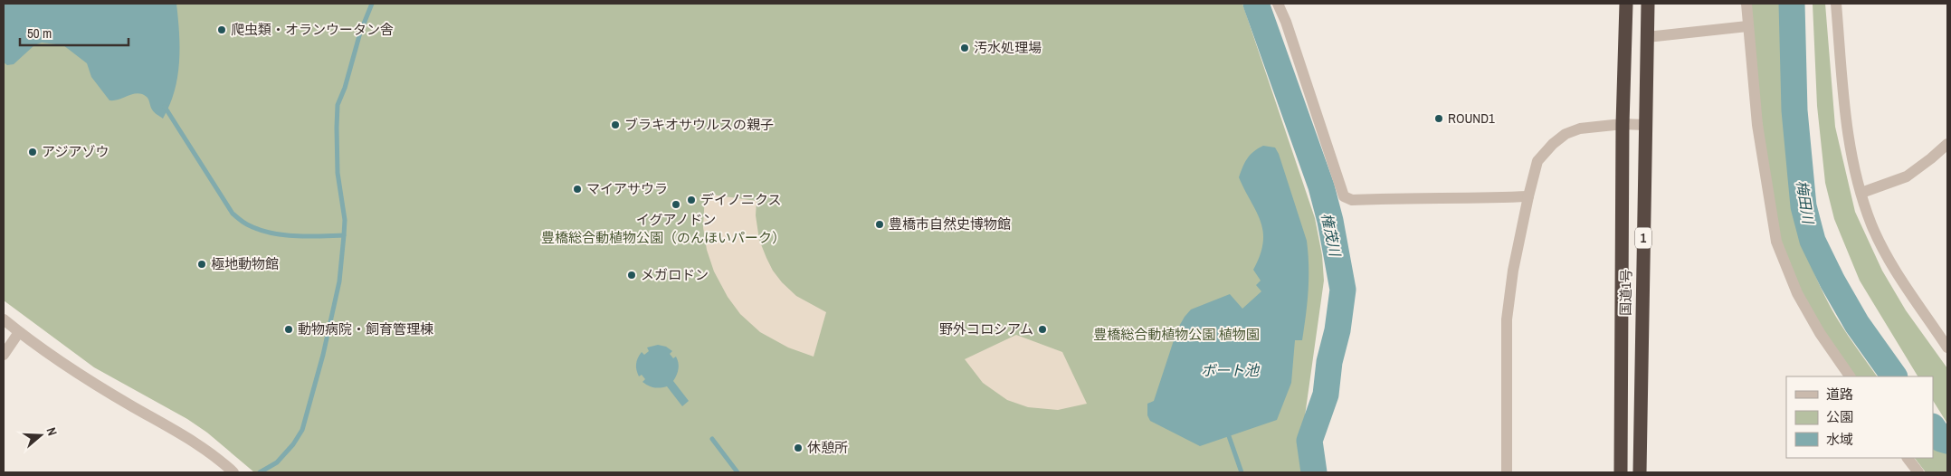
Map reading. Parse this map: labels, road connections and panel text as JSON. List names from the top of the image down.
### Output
{
  "streets": {
    "highway": ["1", "国道1号"]
  },
  "water": ["梅田川", "権茂川", "ボート池"],
  "parks": ["豊橋総合動植物公園（のんほいパーク）", "豊橋総合動植物公園 植物園"],
  "places": [
    "爬虫類・オランウータン舎",
    "汚水処理場",
    "ROUND1",
    "ブラキオサウルスの親子",
    "アジアゾウ",
    "マイアサウラ",
    "デイノニクス",
    "イグアノドン",
    "豊橋市自然史博物館",
    "極地動物館",
    "メガロドン",
    "動物病院・飼育管理棟",
    "野外コロシアム",
    "休憩所"
  ],
  "legend": ["道路", "公園", "水域"],
  "scale_bar": "50 m",
  "north": "right"
}
